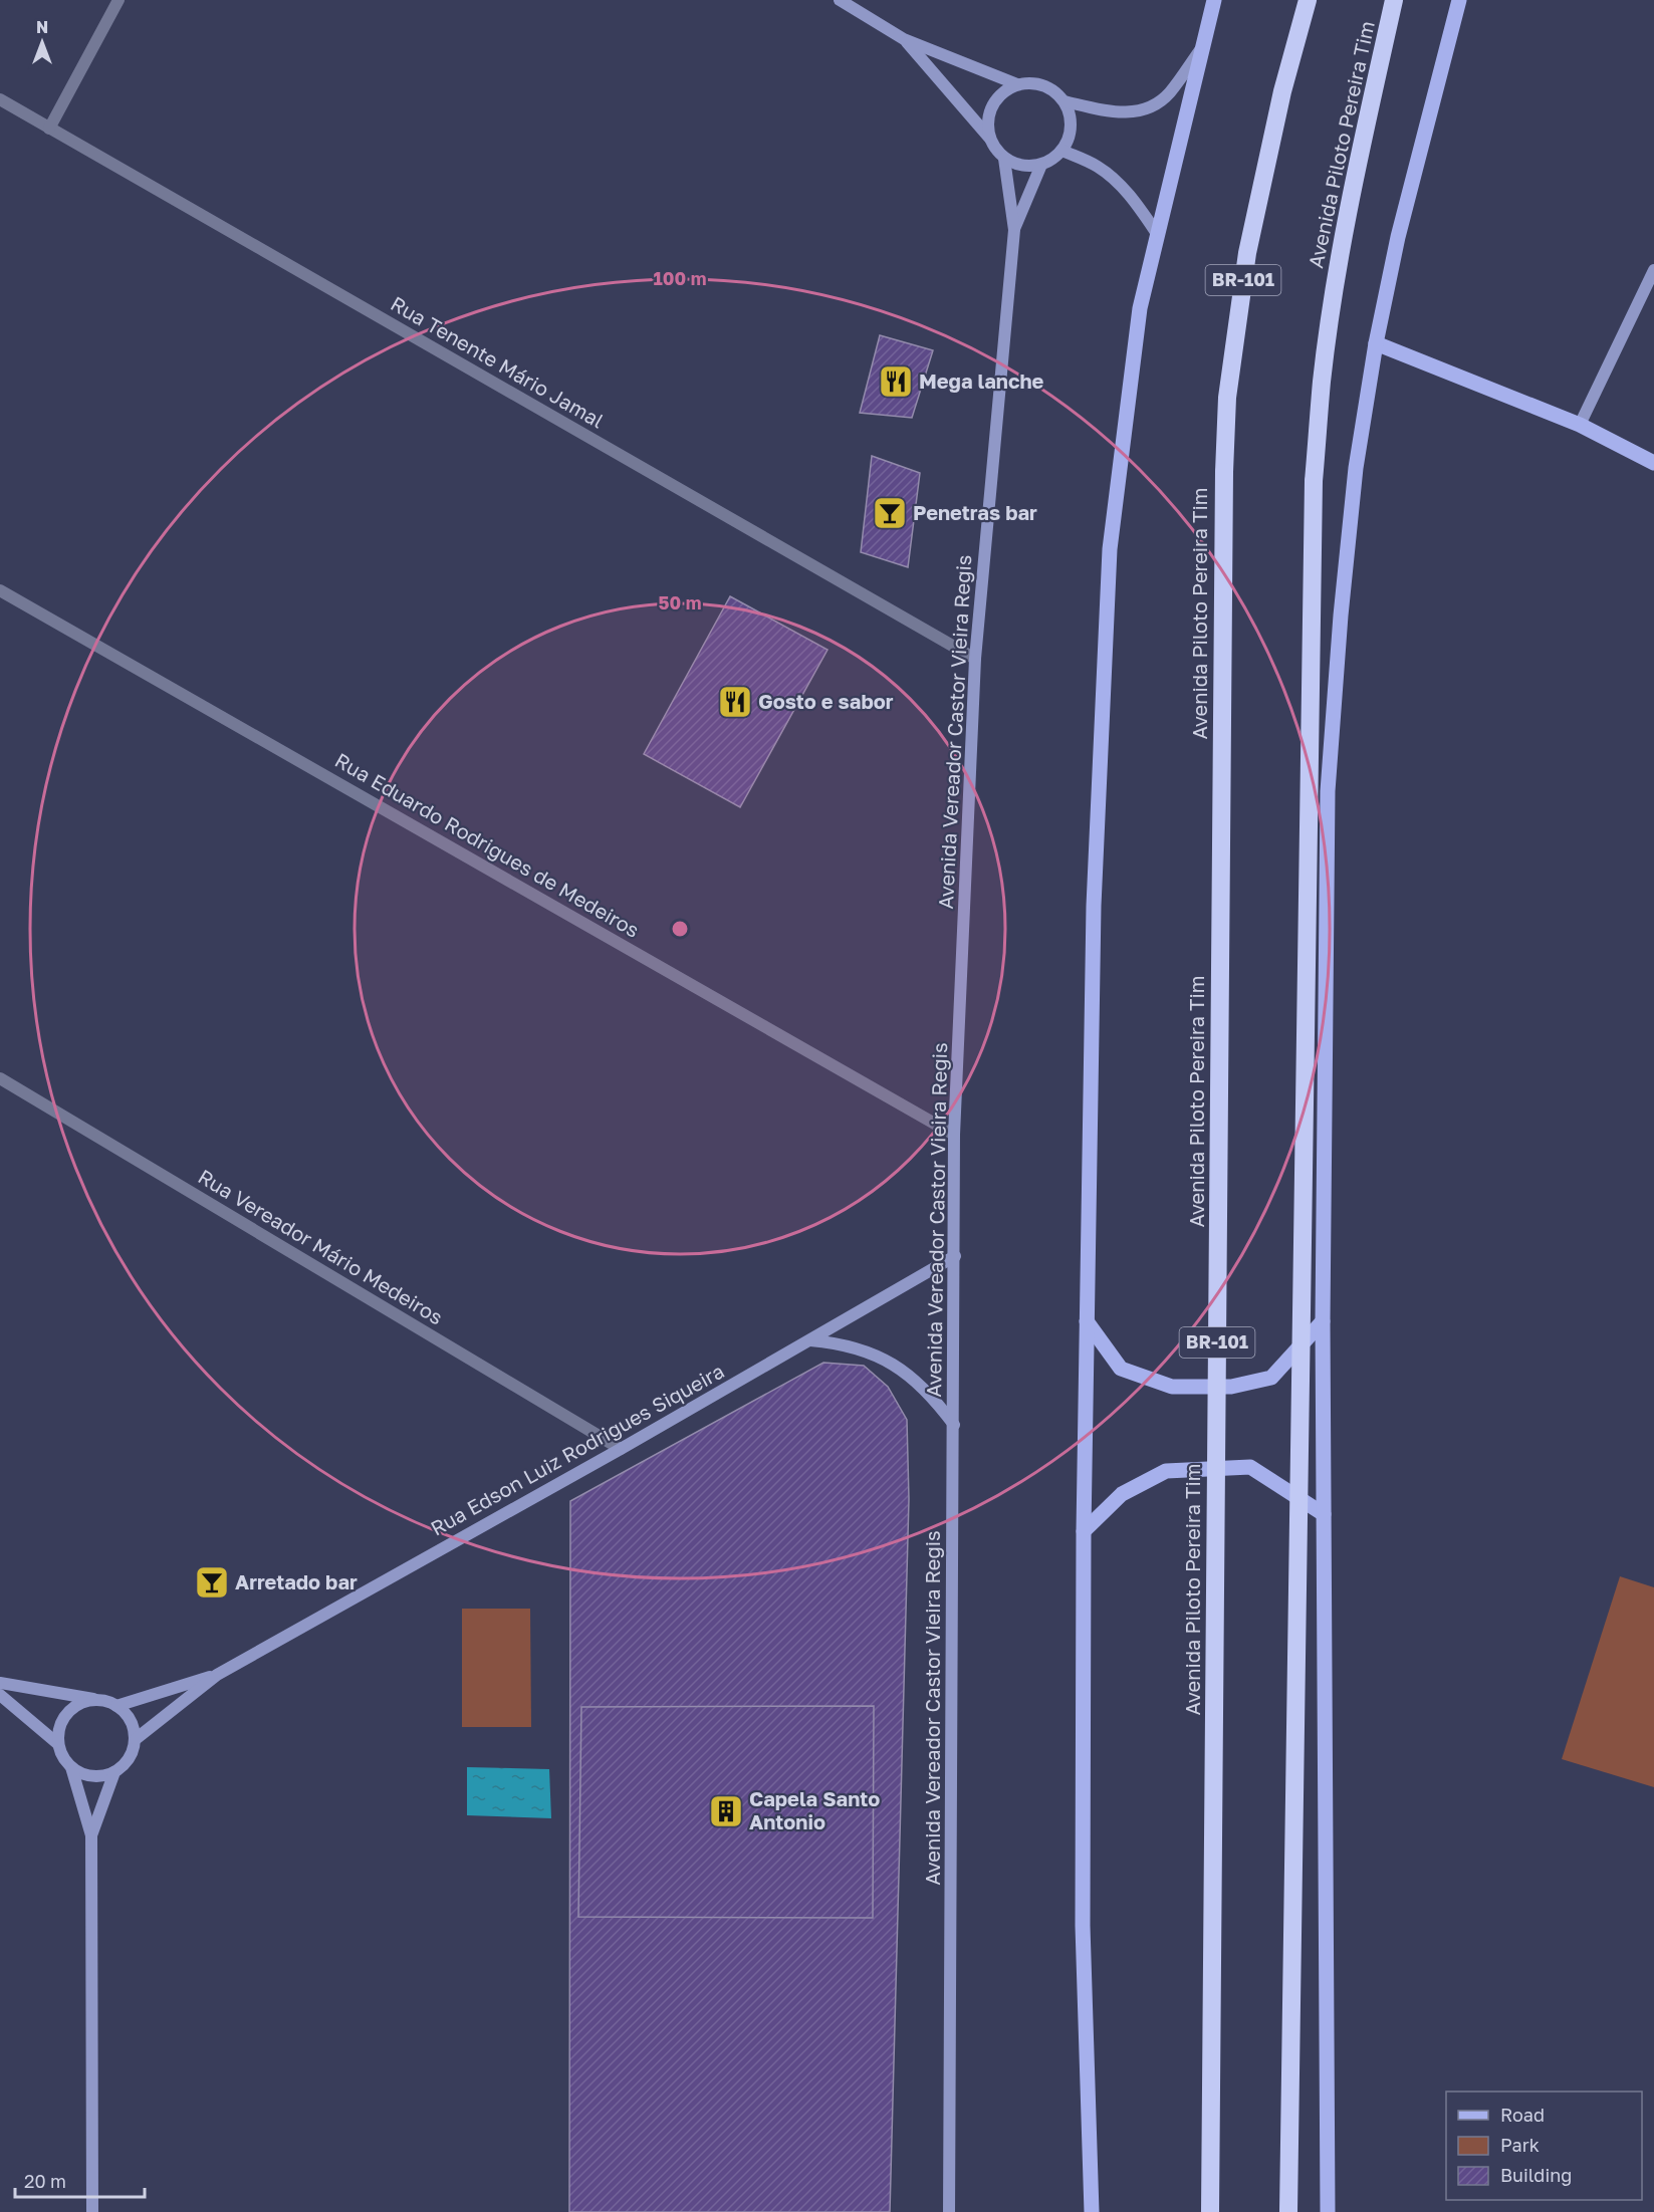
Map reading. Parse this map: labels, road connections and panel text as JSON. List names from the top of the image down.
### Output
{
  "streets": {
    "highway": ["Avenida Piloto Pereira Tim", "BR-101"],
    "main road": ["Avenida Vereador Castor Vieira Regis", "Rua Edson Luiz Rodrigues Siqueira"],
    "street": ["Rua Tenente Mário Jamal", "Rua Eduardo Rodrigues de Medeiros", "Rua Vereador Mário Medeiros"]
  },
  "crossings": [
    ["Rua Tenente Mário Jamal", "Avenida Vereador Castor Vieira Regis"],
    ["Avenida Vereador Castor Vieira Regis", "Rua Eduardo Rodrigues de Medeiros"],
    ["Avenida Vereador Castor Vieira Regis", "Rua Edson Luiz Rodrigues Siqueira"],
    ["Rua Vereador Mário Medeiros", "Rua Edson Luiz Rodrigues Siqueira"]
  ],
  "places": {
    "restaurant": ["Mega lanche", "Gosto e sabor"],
    "bar": ["Penetras bar", "Arretado bar"],
    "building": ["Capela Santo Antonio"]
  },
  "legend": ["Road", "Park", "Building"],
  "scale_bar": "20 m",
  "north": "top",
  "rings": ["100 m", "50 m"]
}
